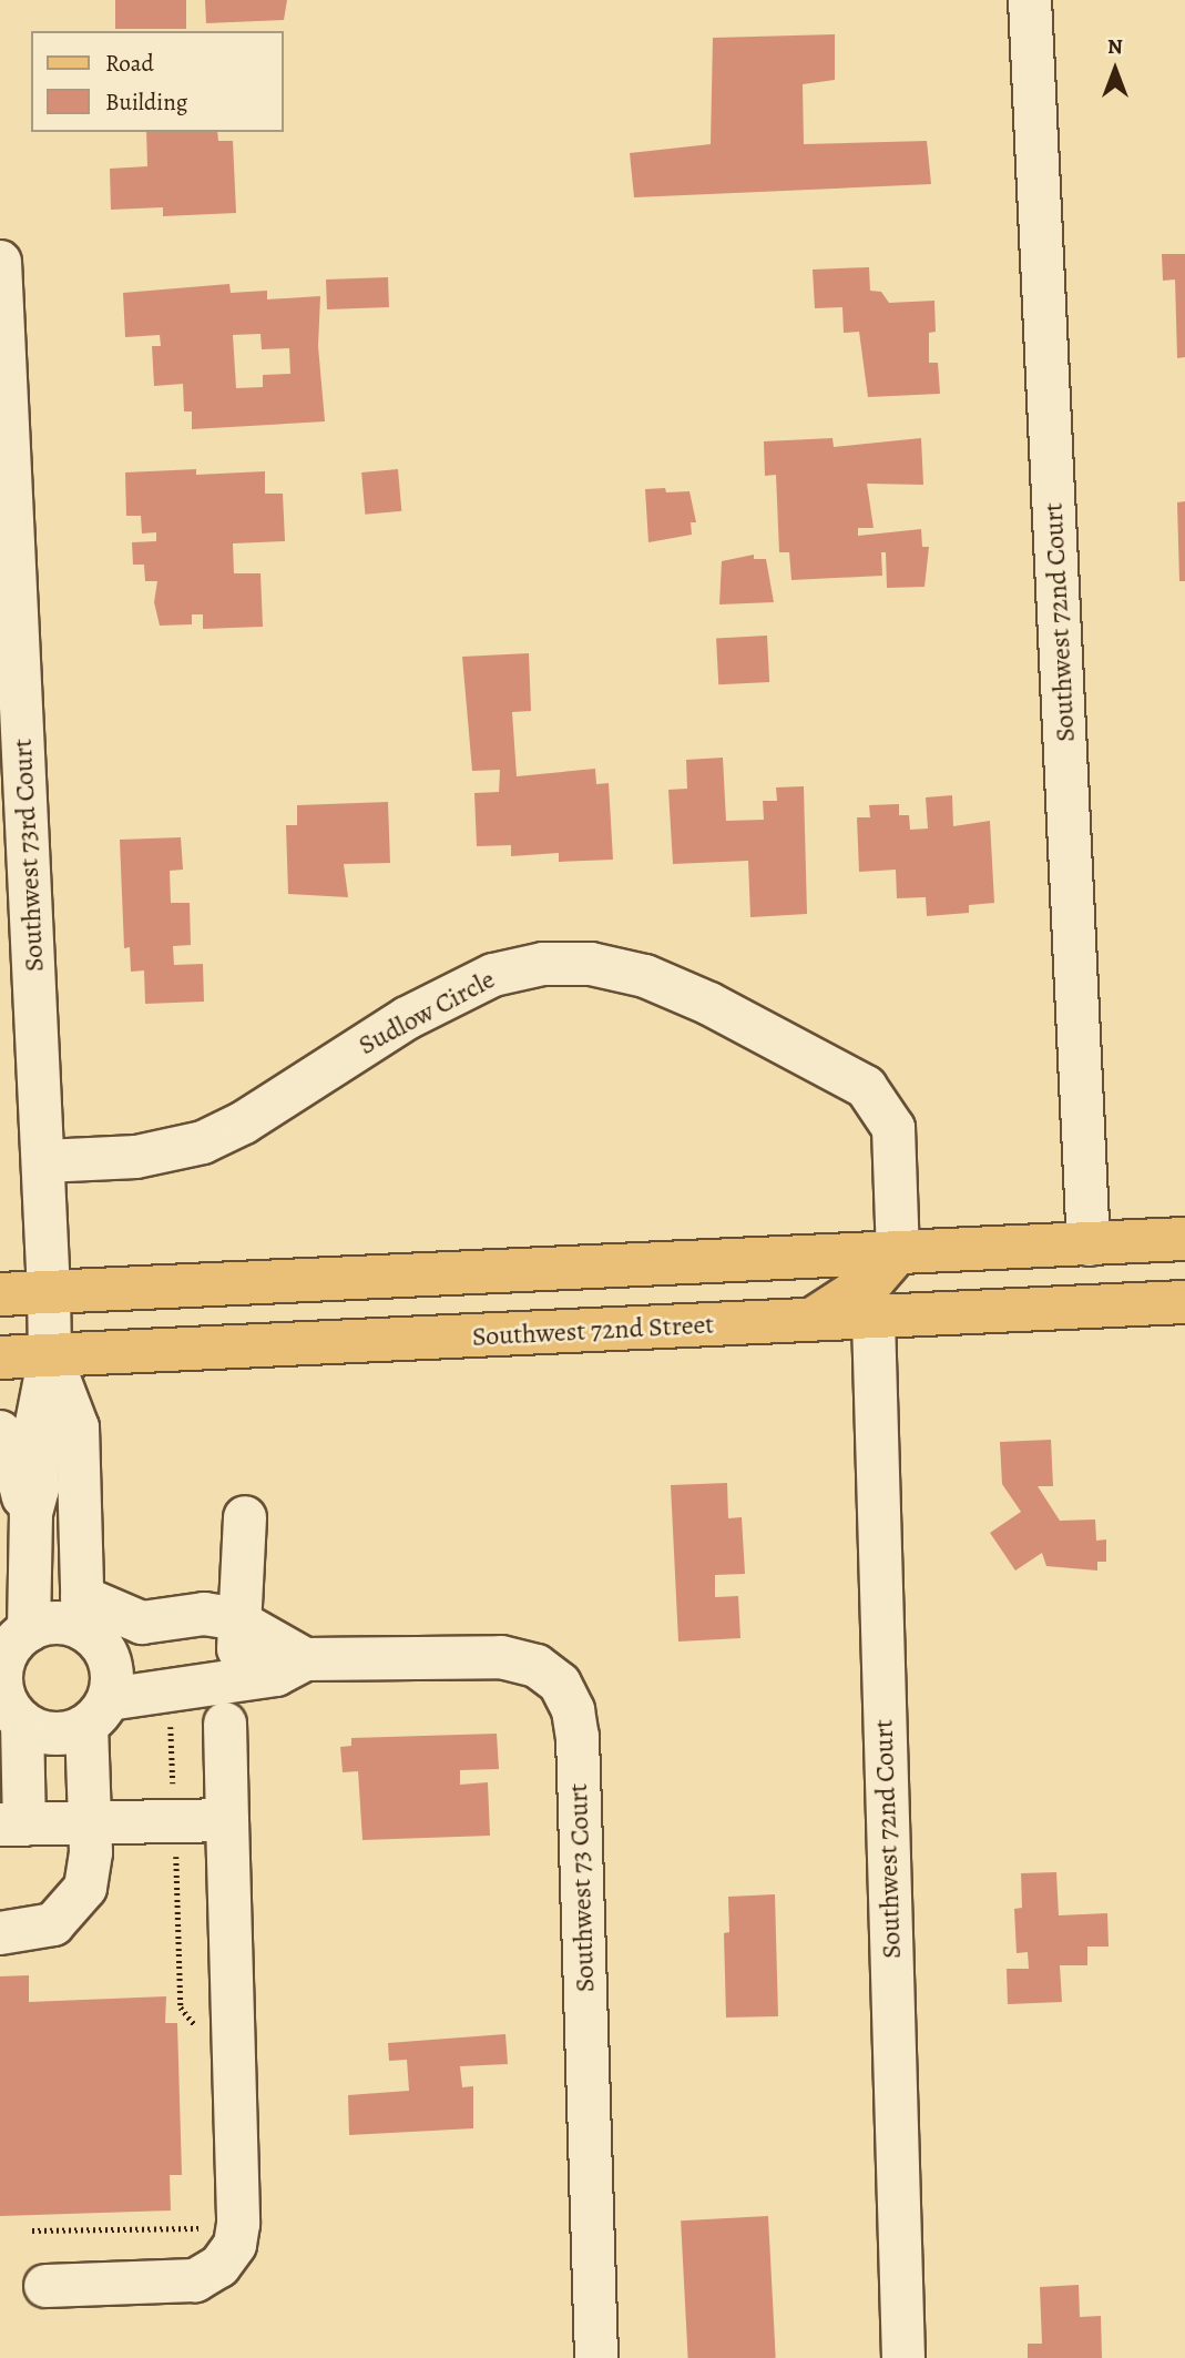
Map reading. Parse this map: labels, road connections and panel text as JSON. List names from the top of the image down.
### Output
{
  "streets": {
    "main road": ["Southwest 72nd Street"],
    "street": [
      "Southwest 72nd Court",
      "Southwest 73rd Court",
      "Sudlow Circle",
      "Southwest 73 Court"
    ]
  },
  "crossings": [
    ["Southwest 72nd Court", "Southwest 72nd Street"],
    ["Southwest 73rd Court", "Sudlow Circle"],
    ["Southwest 73rd Court", "Southwest 72nd Street"]
  ],
  "legend": ["Road", "Building"],
  "north": "top"
}
